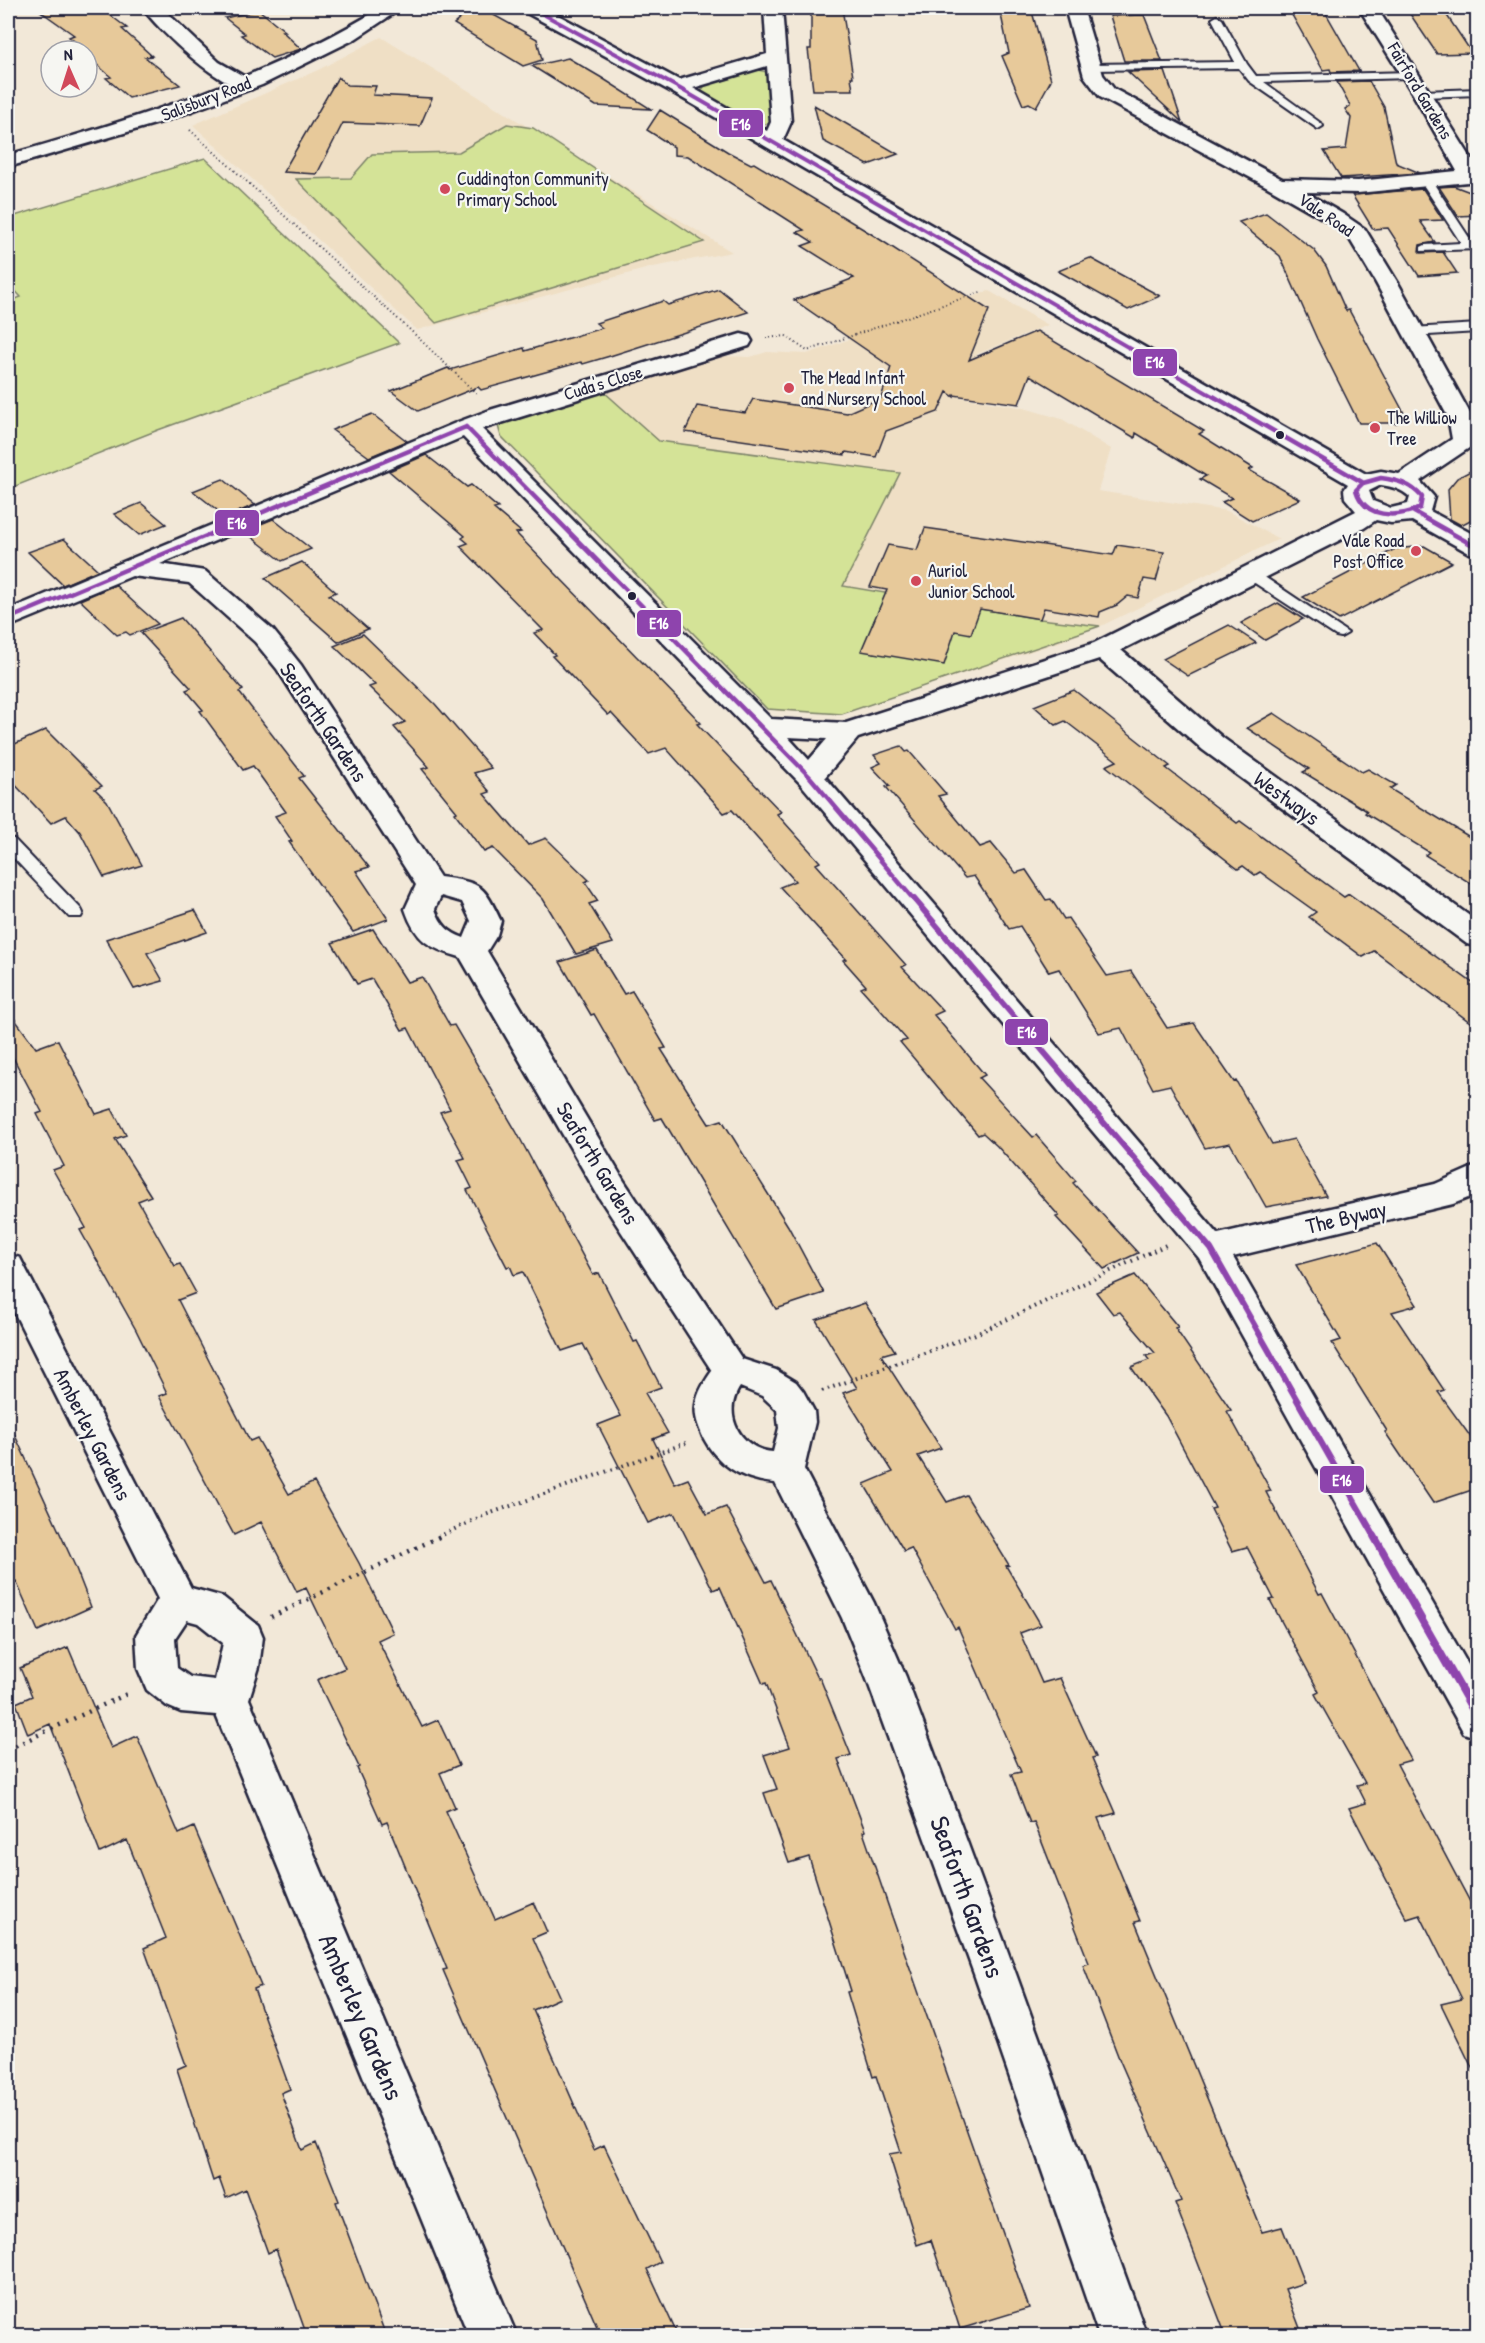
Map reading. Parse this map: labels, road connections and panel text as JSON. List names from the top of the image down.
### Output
{
  "streets": {
    "street": [
      "Fairford Gardens",
      "Salisbury Road",
      "Vale Road",
      "Cuda's Close",
      "Seaforth Gardens",
      "Westways",
      "The Byway",
      "Amberley Gardens"
    ]
  },
  "places": [
    "Cuddington Community Primary School",
    "The Mead Infant and Nursery School",
    "The Williow Tree",
    "Vale Road Post Office",
    "Auriol Junior School"
  ],
  "lines": ["transit line E16"],
  "north": "top"
}
